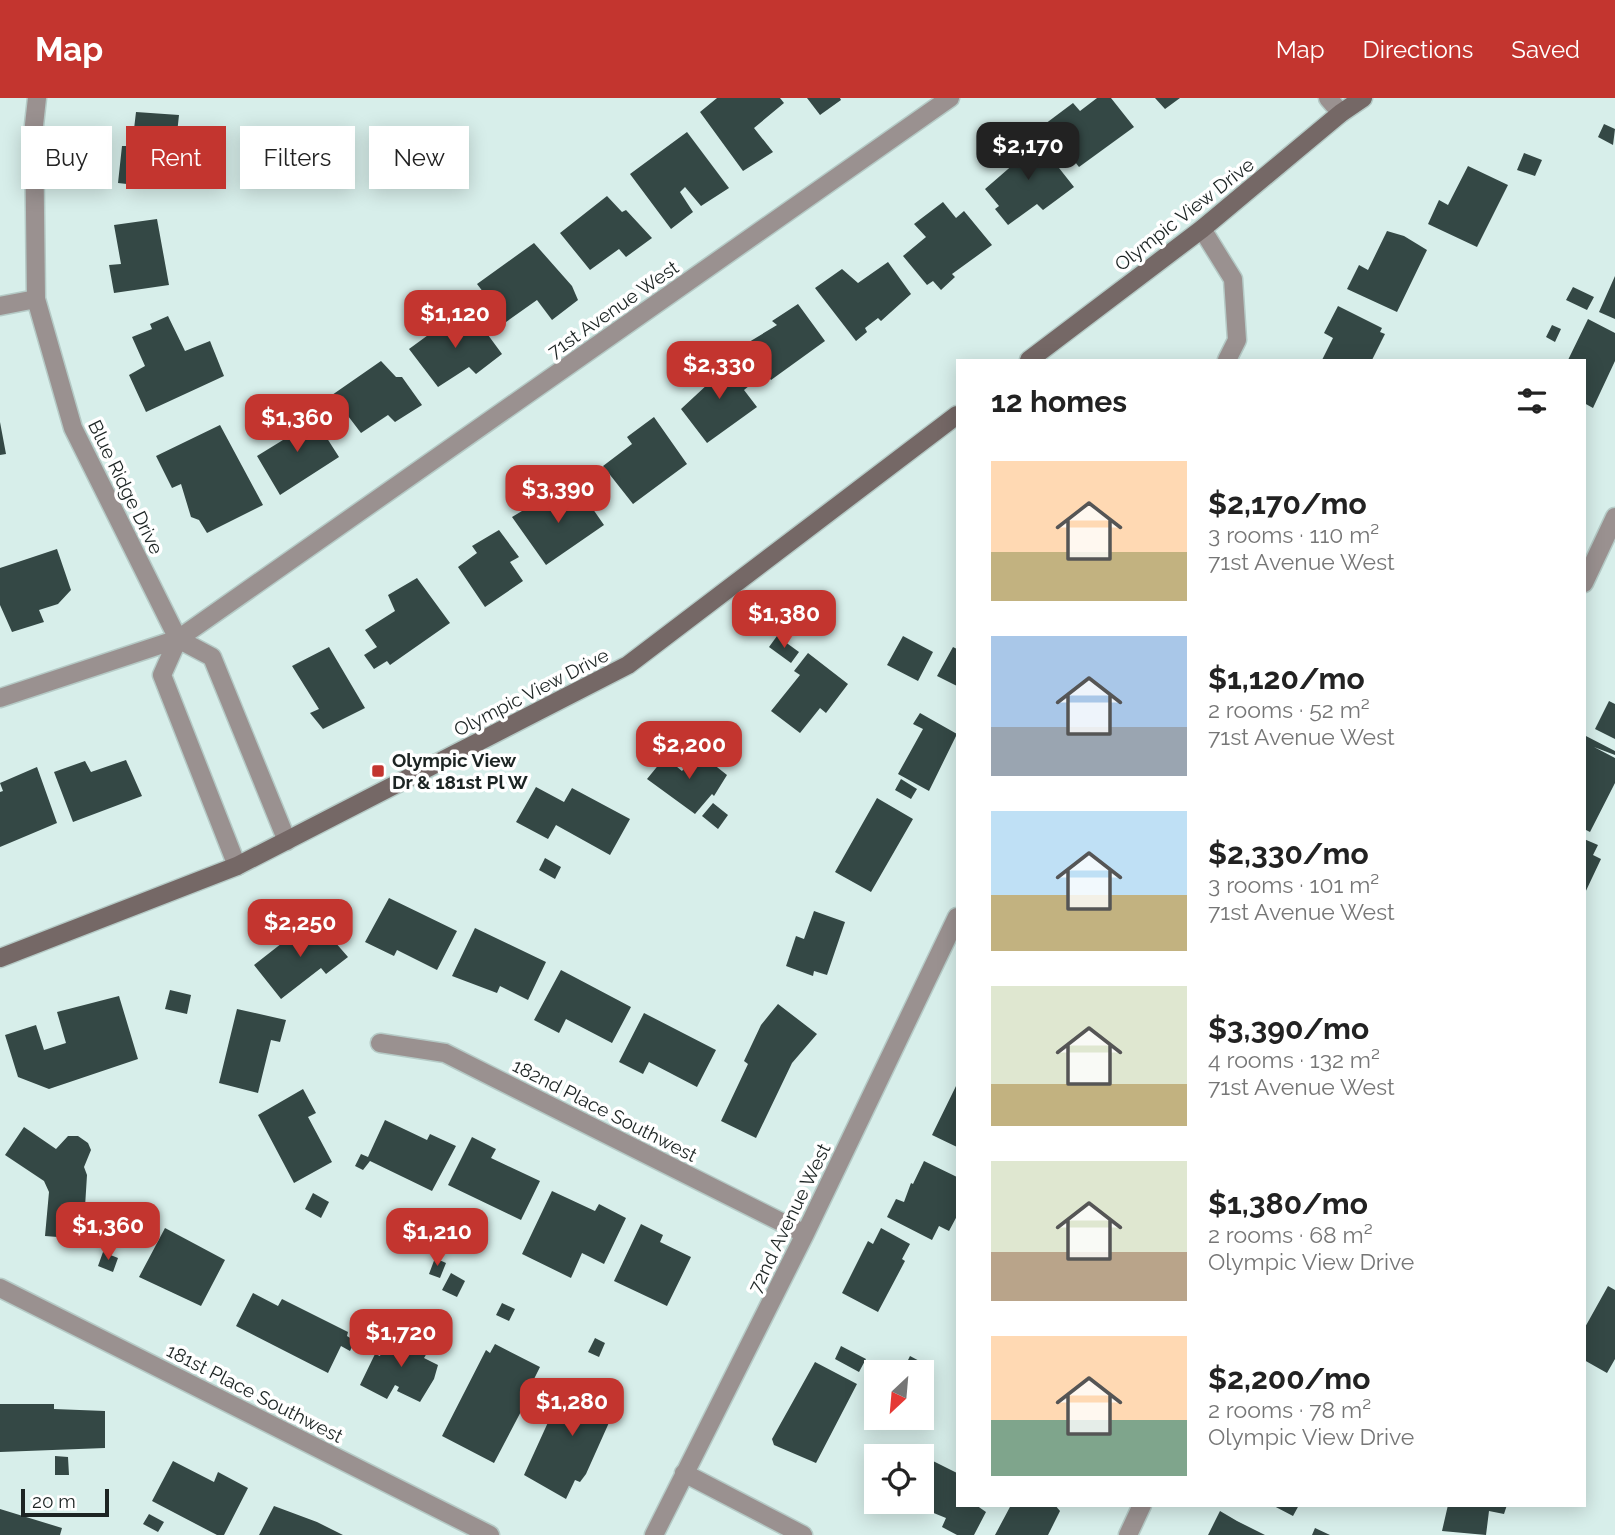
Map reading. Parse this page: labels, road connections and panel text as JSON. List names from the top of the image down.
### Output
{
  "streets": {
    "main road": ["Olympic View Drive"],
    "street": [
      "71st Avenue West",
      "Blue Ridge Drive",
      "182nd Place Southwest",
      "72nd Avenue West",
      "181st Place Southwest"
    ]
  },
  "crossings": [
    ["71st Avenue West", "Blue Ridge Drive"],
    ["182nd Place Southwest", "72nd Avenue West"]
  ],
  "places": {
    "transit": ["Olympic View Dr & 181st Pl W"]
  },
  "scale_bar": "20 m",
  "north": "bottom left",
  "page": {
    "header": "Map",
    "nav": ["Map", "Directions", "Saved"],
    "price": [
      "$2,170",
      "$1,120",
      "$2,330",
      "$1,360",
      "$3,390",
      "$1,380",
      "$2,200",
      "$2,250",
      "$1,360",
      "$1,210",
      "$1,720",
      "$1,280"
    ],
    "chip": [
      "Buy",
      "Rent",
      "Filters",
      "New"
    ],
    "heading": "12 homes",
    "list": [
      {
        "name": "$2,170/mo",
        "note": "3 rooms · 110 m² · 71st Avenue West"
      },
      {
        "name": "$1,120/mo",
        "note": "2 rooms · 52 m² · 71st Avenue West"
      },
      {
        "name": "$2,330/mo",
        "note": "3 rooms · 101 m² · 71st Avenue West"
      },
      {
        "name": "$3,390/mo",
        "note": "4 rooms · 132 m² · 71st Avenue West"
      },
      {
        "name": "$1,380/mo",
        "note": "2 rooms · 68 m² · Olympic View Drive"
      },
      {
        "name": "$2,200/mo",
        "note": "2 rooms · 78 m² · Olympic View Drive"
      }
    ],
    "scale": "20 m"
  }
}
